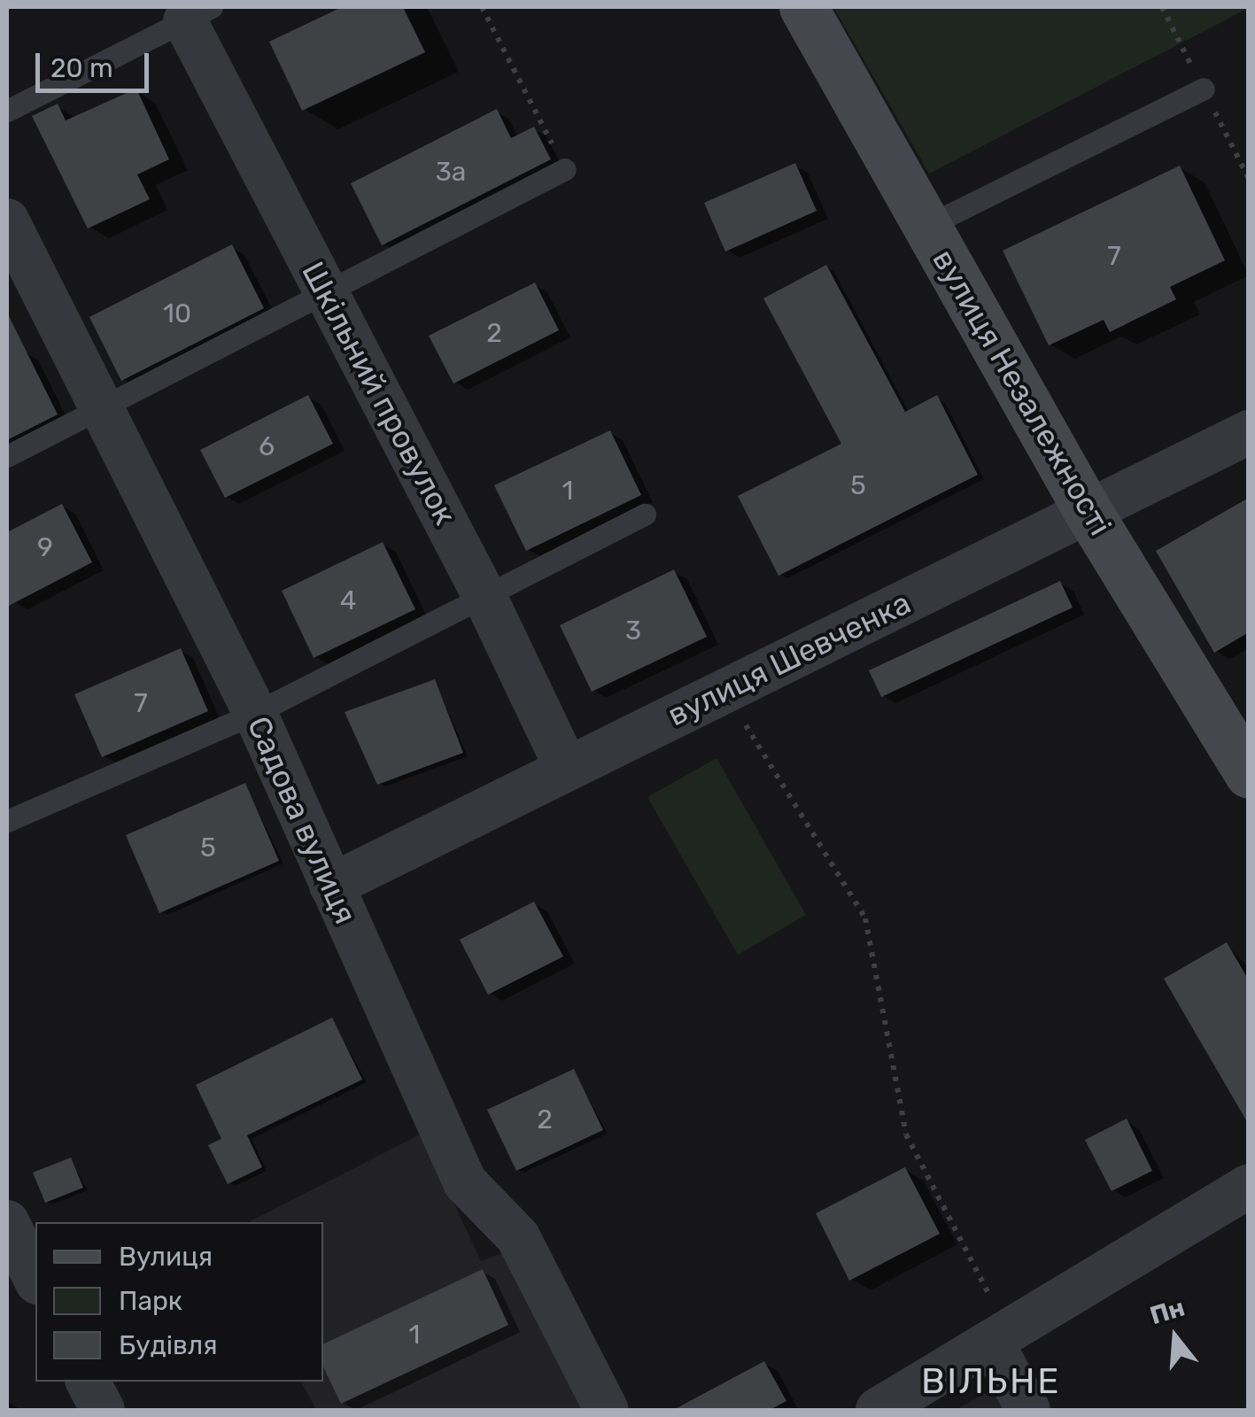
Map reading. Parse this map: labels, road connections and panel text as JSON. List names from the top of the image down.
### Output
{
  "streets": {
    "street": [
      "вулиця Незалежності",
      "Шкільний провулок",
      "вулиця Шевченка",
      "Садова вулиця"
    ]
  },
  "crossings": [
    ["вулиця Незалежності", "вулиця Шевченка"],
    ["Шкільний провулок", "вулиця Шевченка"],
    ["вулиця Шевченка", "Садова вулиця"]
  ],
  "districts": ["ВІЛЬНЕ"],
  "house_numbers": [
    "3а",
    "7",
    "10",
    "2",
    "6",
    "5",
    "1",
    "9",
    "4",
    "3",
    "7",
    "5",
    "2",
    "1"
  ],
  "legend": ["Вулиця", "Парк", "Будівля"],
  "scale_bar": "20 m",
  "north": "top"
}
